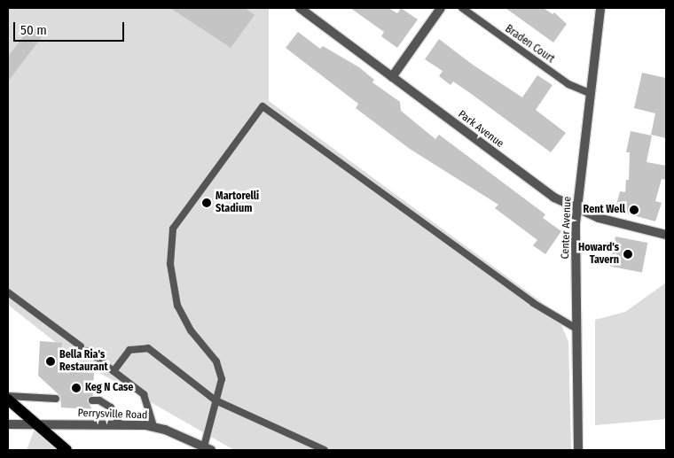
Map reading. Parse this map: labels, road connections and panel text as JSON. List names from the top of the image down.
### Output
{
  "streets": {
    "street": ["Park Avenue", "Center Avenue", "Perrysville Road"],
    "lane": ["Braden Court"]
  },
  "crossings": [
    ["Braden Court", "Center Avenue"],
    ["Park Avenue", "Center Avenue"]
  ],
  "places": [
    "Martorelli Stadium",
    "Rent Well",
    "Howard's Tavern",
    "Bella Ria's Restaurant",
    "Keg N Case"
  ],
  "scale_bar": "50 m"
}
